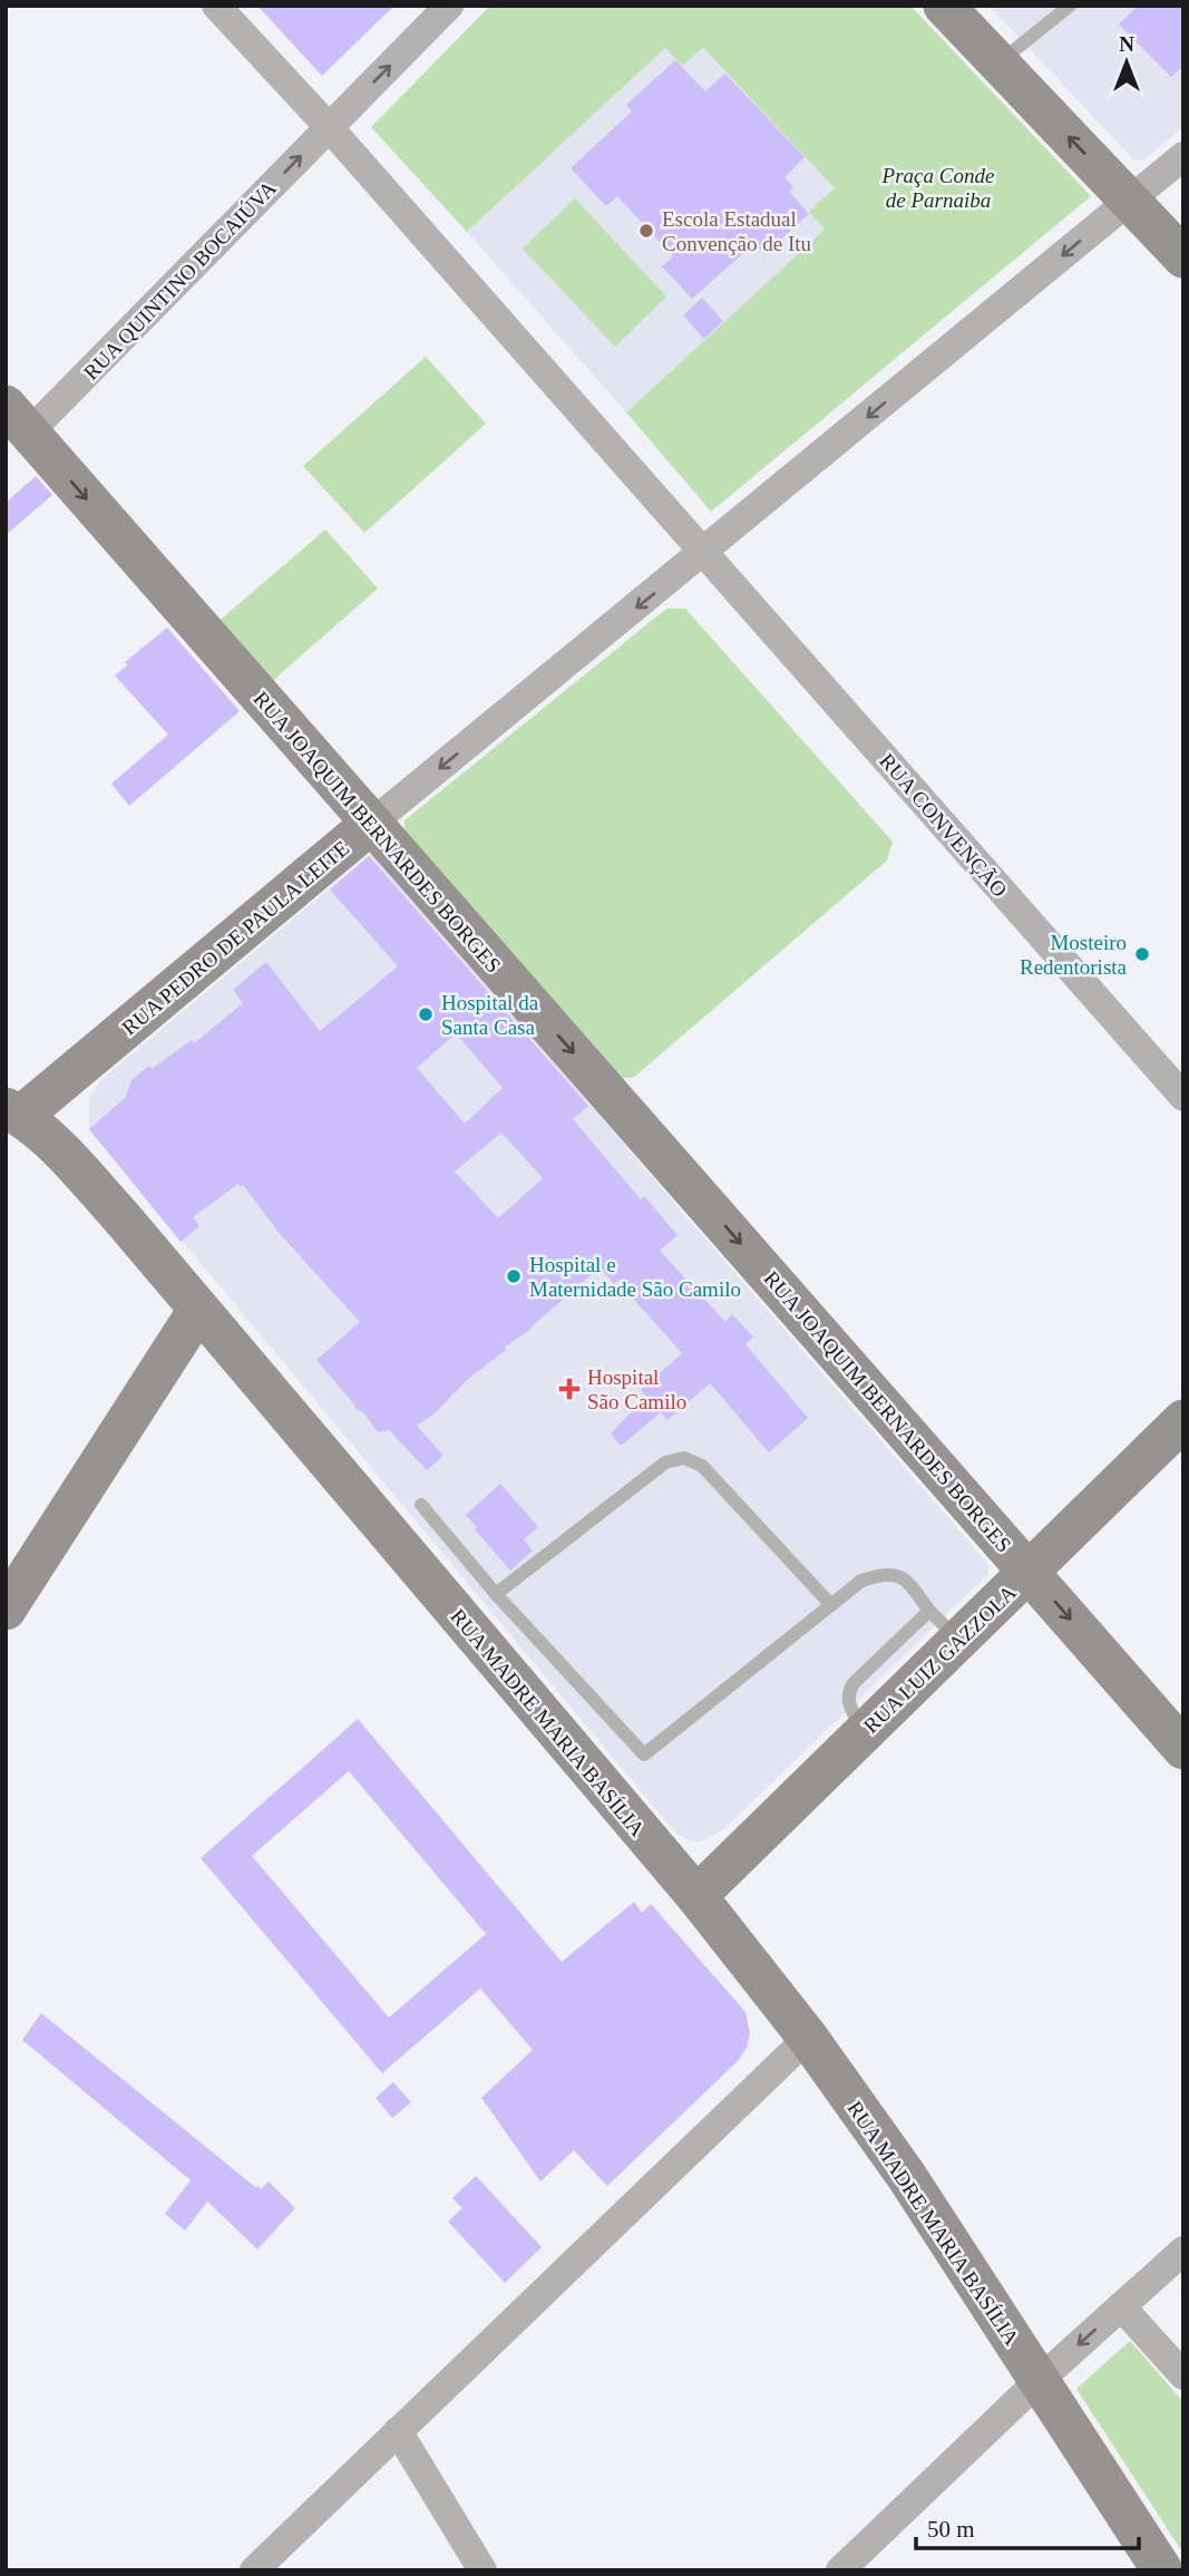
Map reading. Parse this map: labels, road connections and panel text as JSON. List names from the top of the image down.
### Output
{
  "streets": {
    "street": [
      "RUA QUINTINO BOCAIÚVA",
      "RUA CONVENÇÃO",
      "RUA JOAQUIM BERNARDES BORGES",
      "RUA PEDRO DE PAULA LEITE",
      "RUA LUIZ GAZZOLA",
      "RUA MADRE MARIA BASÍLIA"
    ]
  },
  "crossings": [
    ["RUA QUINTINO BOCAIÚVA", "RUA JOAQUIM BERNARDES BORGES"],
    ["RUA CONVENÇÃO", "RUA PEDRO DE PAULA LEITE"],
    ["RUA JOAQUIM BERNARDES BORGES", "RUA PEDRO DE PAULA LEITE"],
    ["RUA JOAQUIM BERNARDES BORGES", "RUA LUIZ GAZZOLA"],
    ["RUA PEDRO DE PAULA LEITE", "RUA MADRE MARIA BASÍLIA"],
    ["RUA LUIZ GAZZOLA", "RUA MADRE MARIA BASÍLIA"]
  ],
  "one_way": ["RUA QUINTINO BOCAIÚVA", "RUA JOAQUIM BERNARDES BORGES", "RUA PEDRO DE PAULA LEITE"],
  "parks": ["Praça Conde de Parnaiba"],
  "places": {
    "other": [
      "Escola Estadual Convenção de Itu",
      "Mosteiro Redentorista",
      "Hospital da Santa Casa",
      "Hospital e Maternidade São Camilo"
    ],
    "health": ["Hospital São Camilo"]
  },
  "scale_bar": "50 m",
  "north": "top"
}
